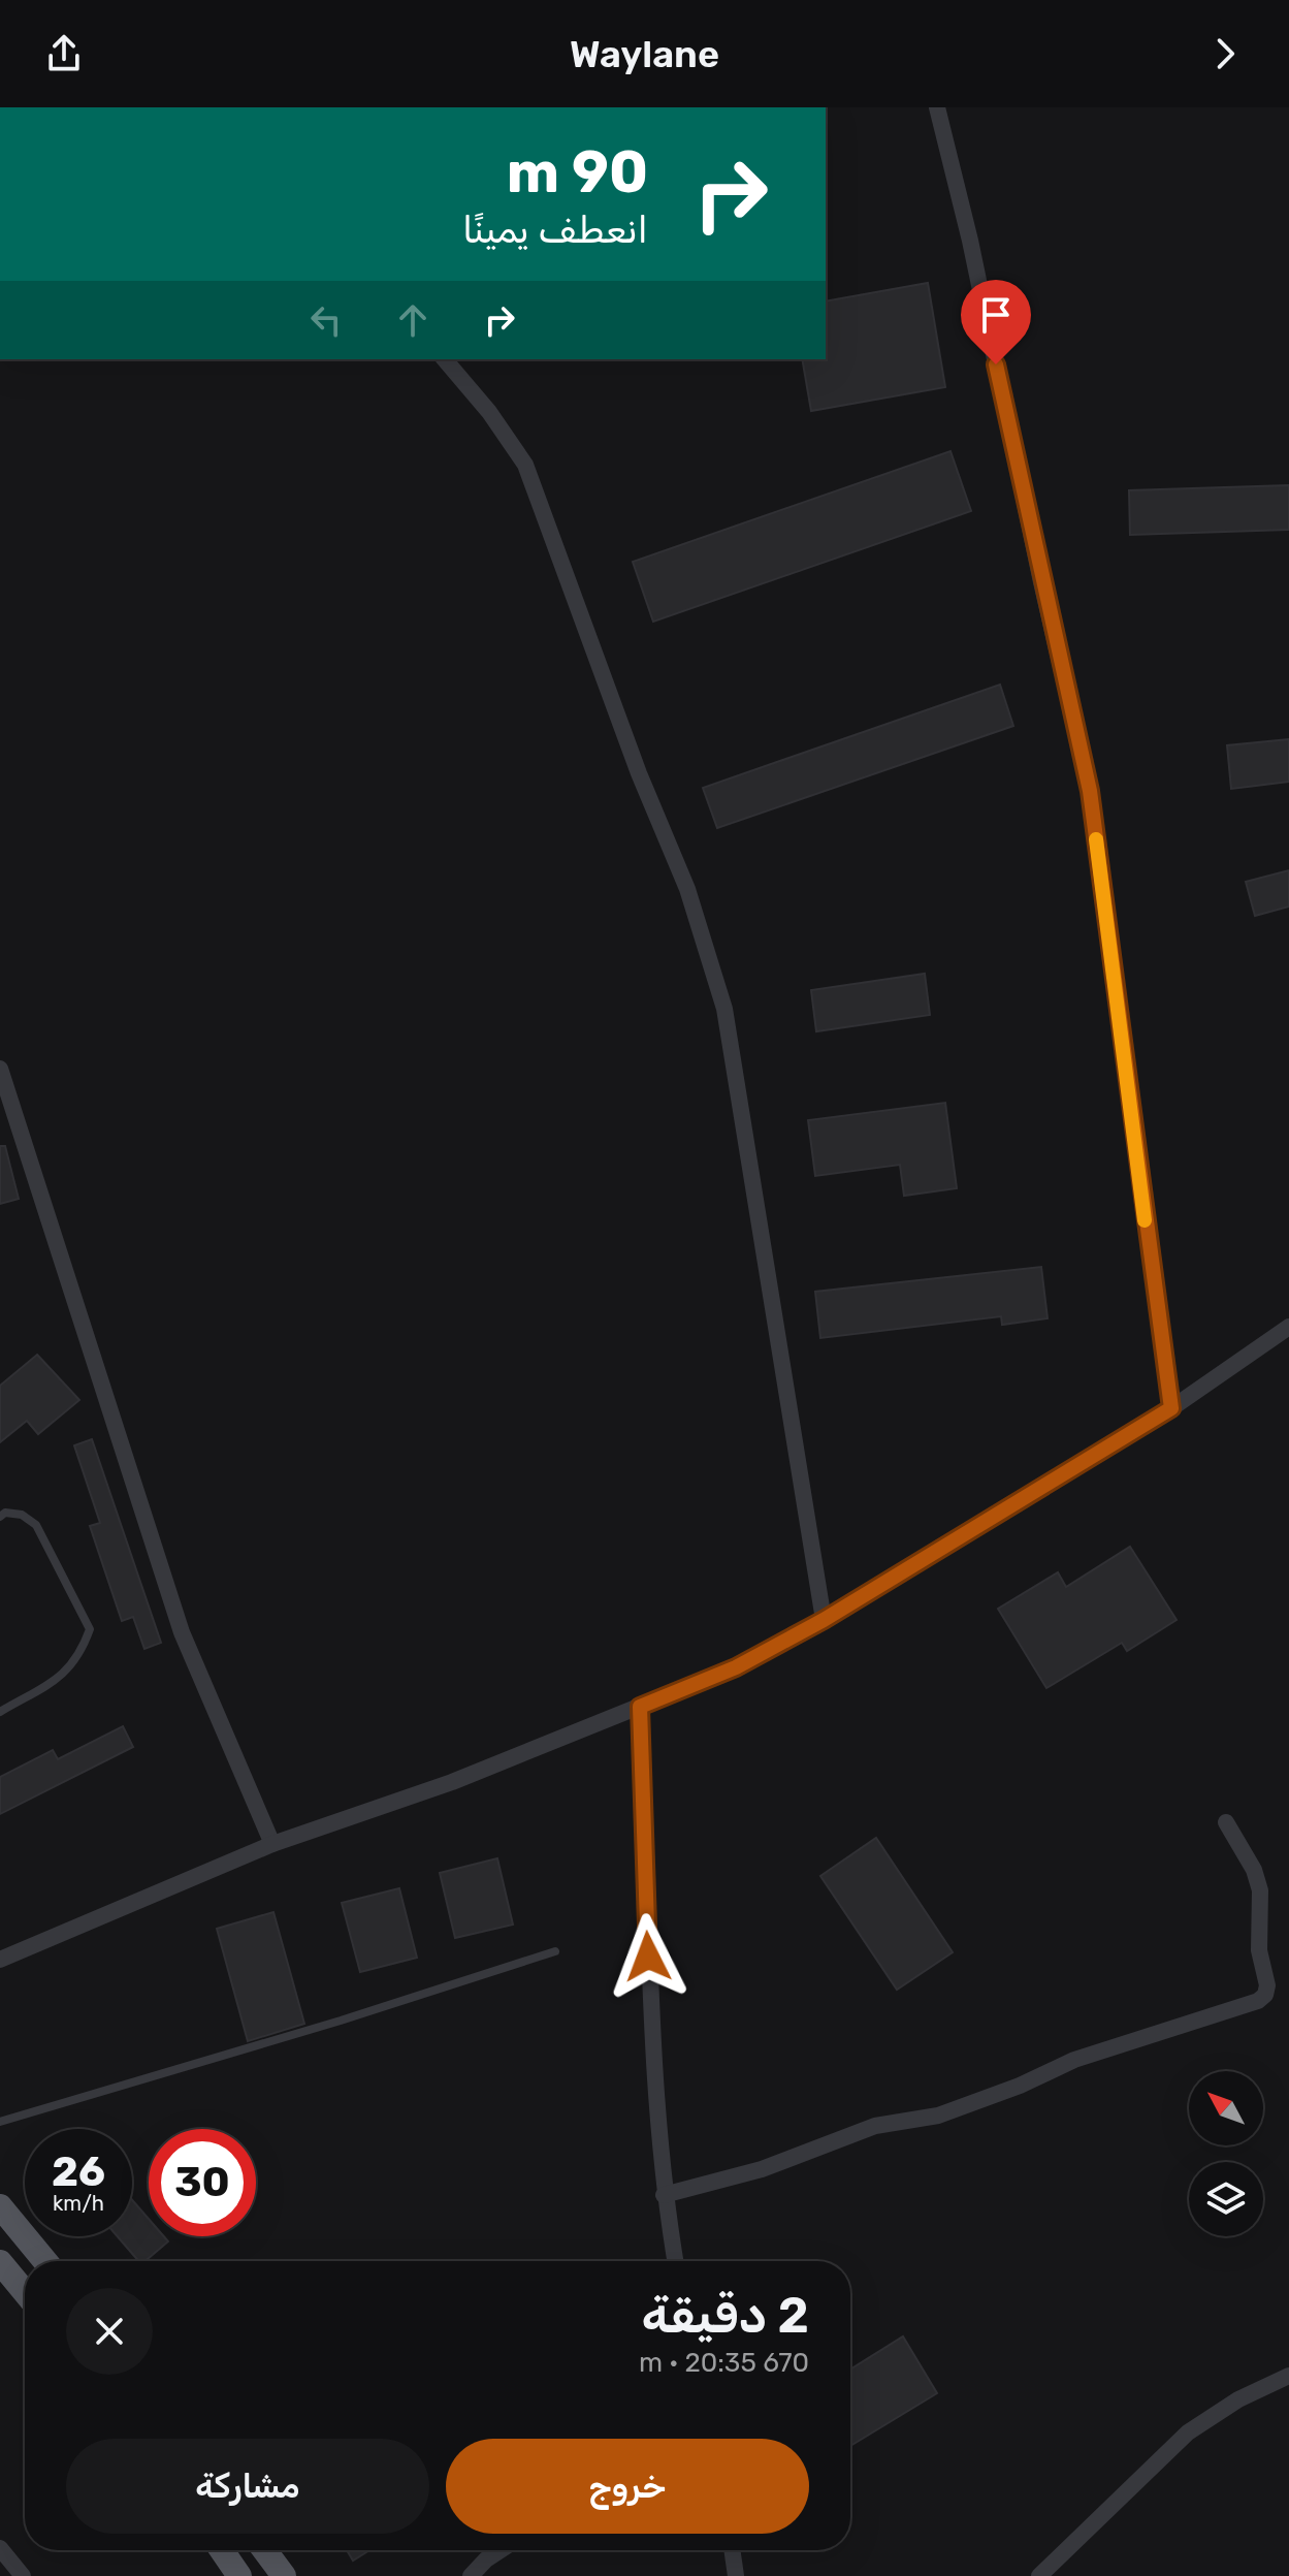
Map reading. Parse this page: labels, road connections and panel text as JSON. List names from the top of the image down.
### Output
{
  "north": "top left",
  "page": {
    "header": "Waylane",
    "turn": ["90 m", "انعطف يمينًا"],
    "speed": "26 km/h",
    "limit": "30",
    "heading": ["2 دقيقة", "670 m · 20:35"],
    "buttons": ["خروج", "مشاركة"]
  }
}
